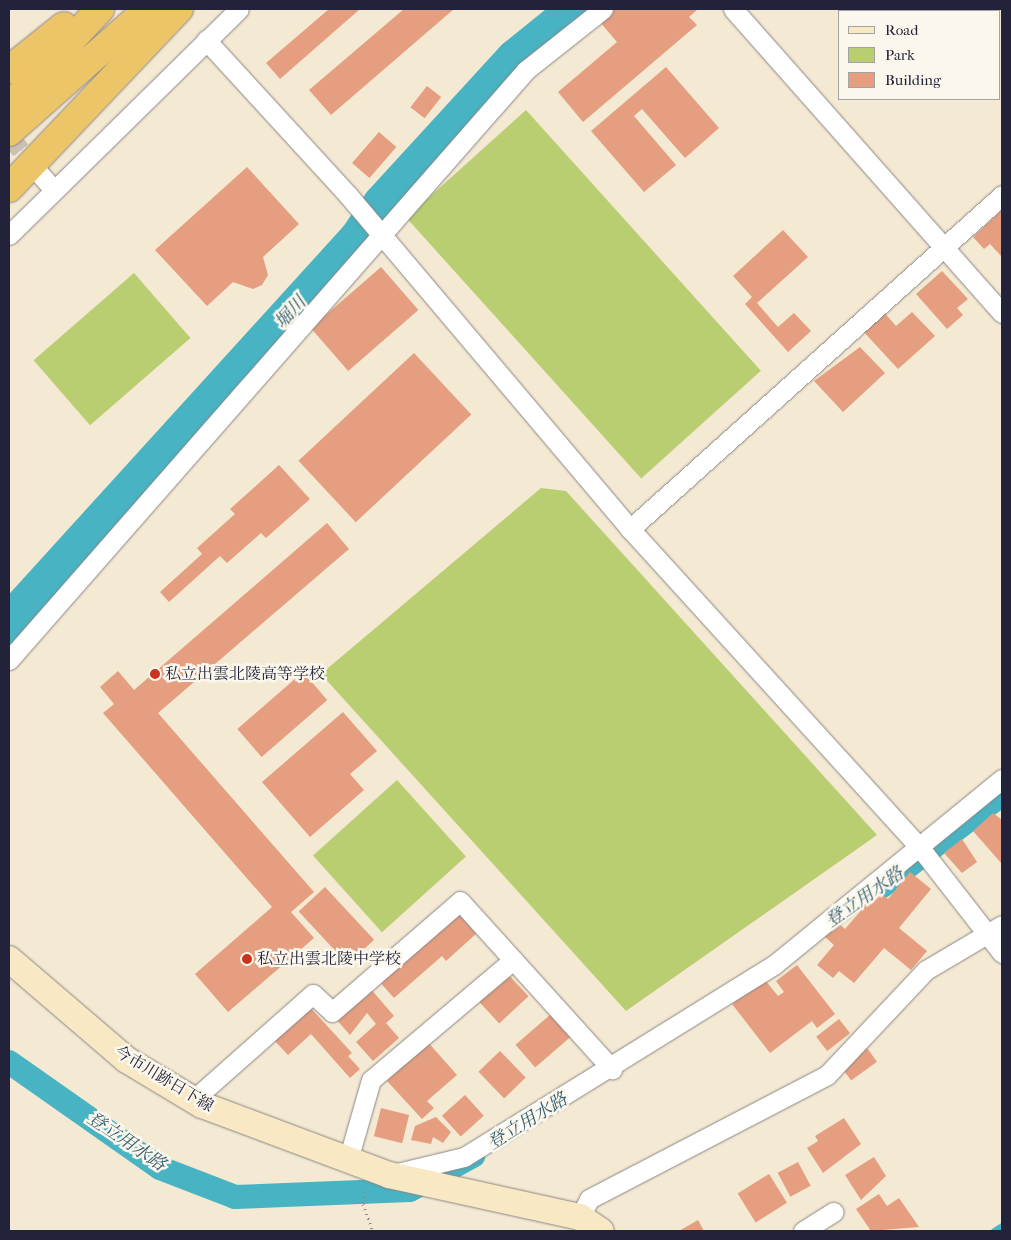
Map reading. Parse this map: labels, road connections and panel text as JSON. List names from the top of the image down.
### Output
{
  "streets": {
    "street": ["今市川跡日下線"]
  },
  "water": ["堀川", "登立用水路"],
  "places": ["私立出雲北陵高等学校", "私立出雲北陵中学校"],
  "legend": ["Road", "Park", "Building"]
}
